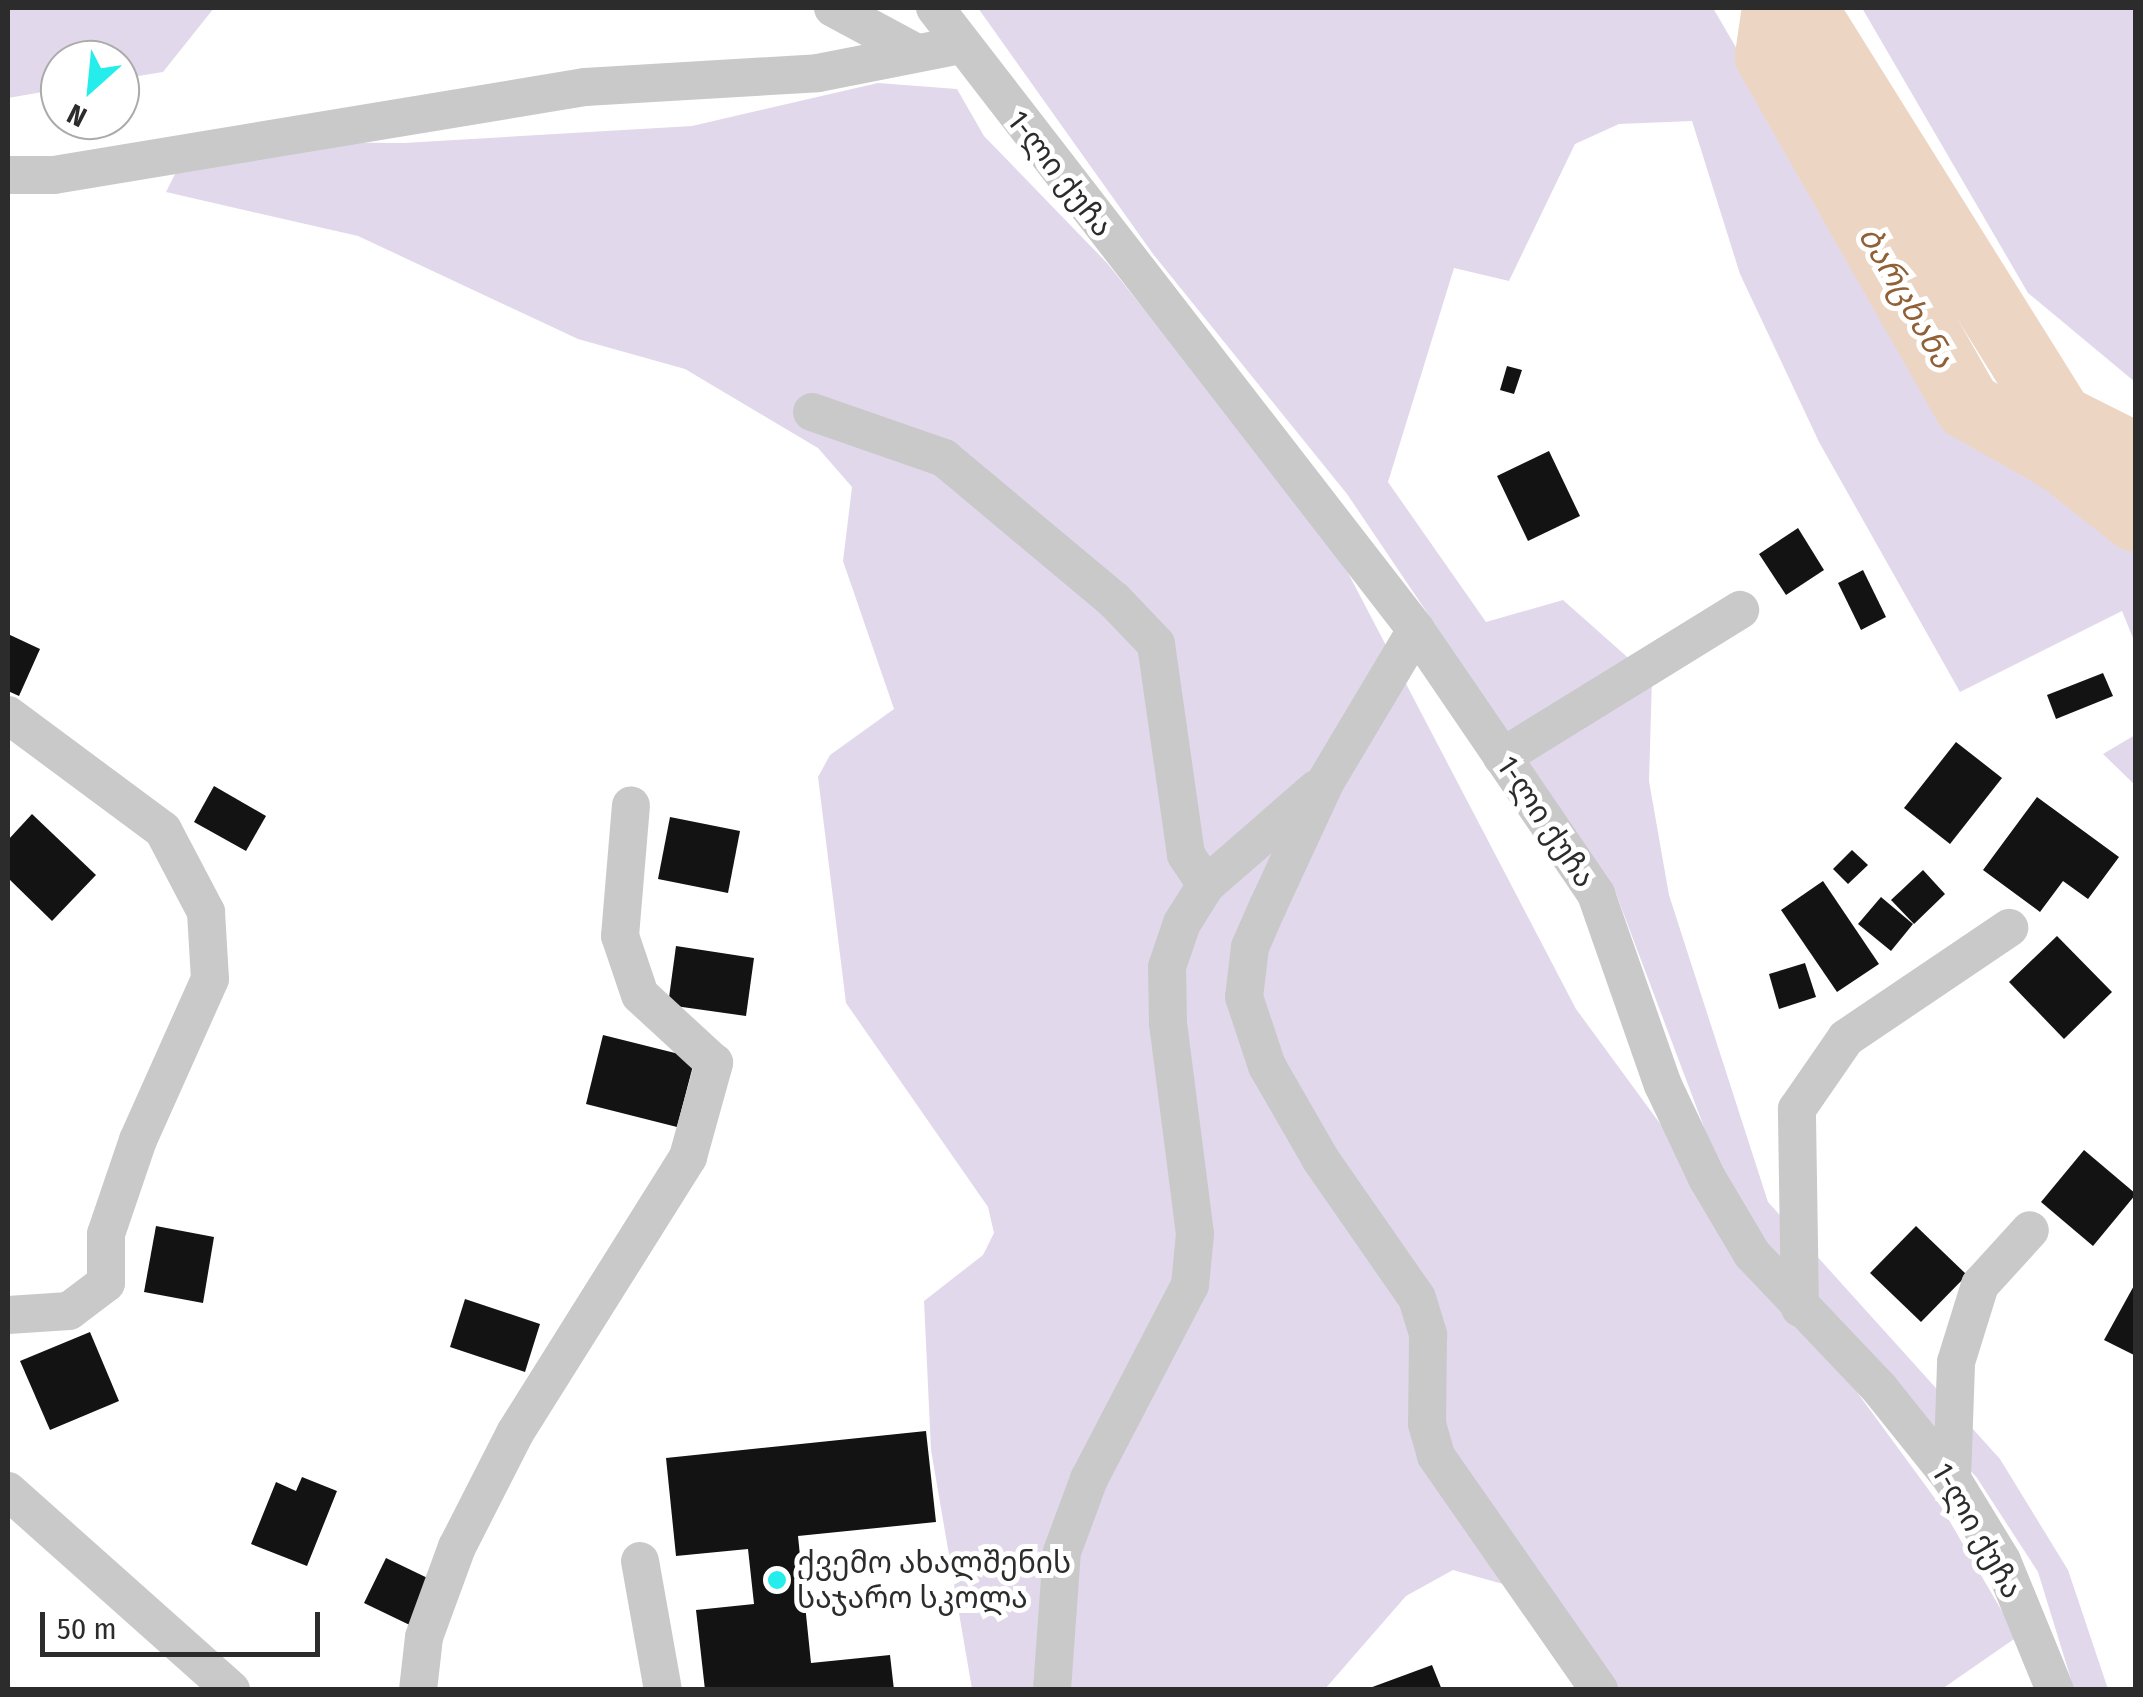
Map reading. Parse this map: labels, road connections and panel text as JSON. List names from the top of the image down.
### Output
{
  "streets": {
    "street": ["1-ლი ქუჩა"]
  },
  "water": ["ბარცხანა"],
  "places": ["ქვემო ახალშენის საჯარო სკოლა"],
  "scale_bar": "50 m",
  "north": "bottom left"
}
